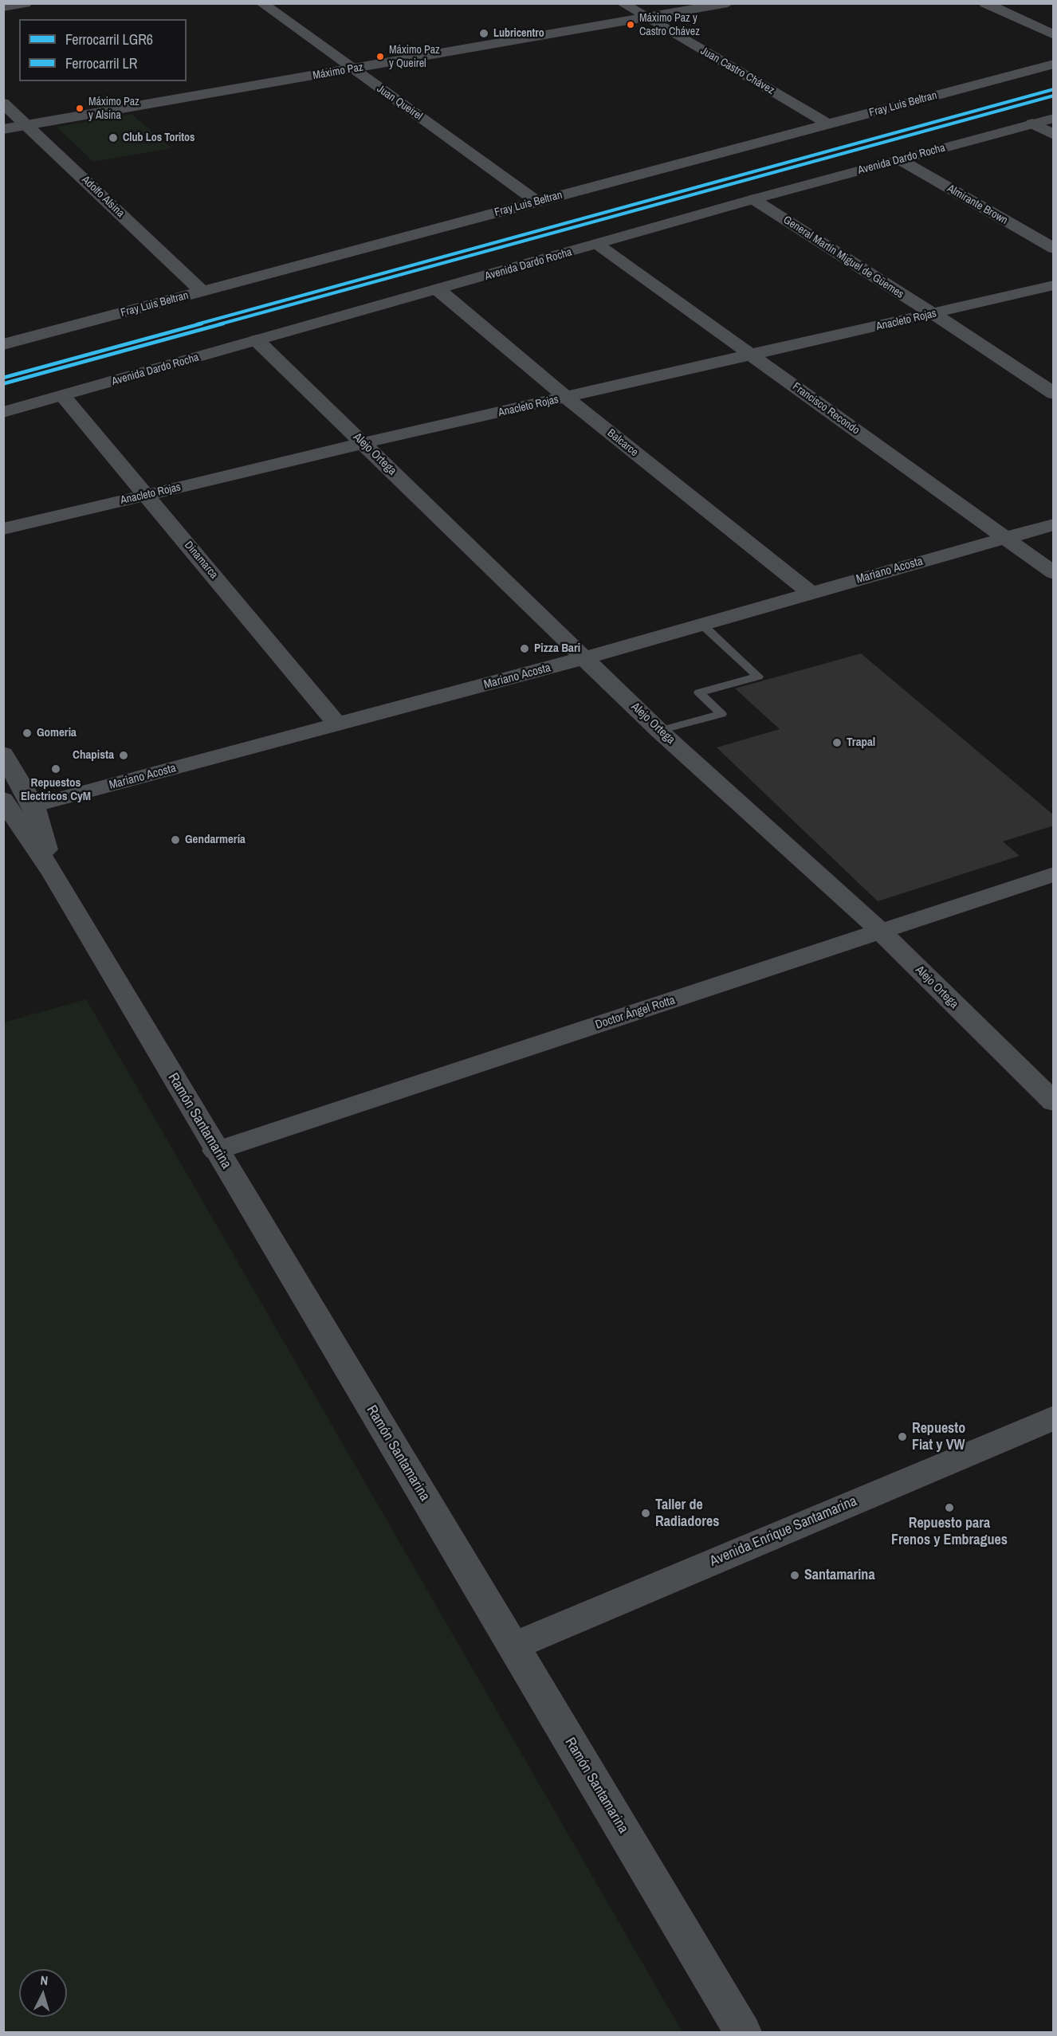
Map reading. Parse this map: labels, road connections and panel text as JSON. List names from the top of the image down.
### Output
{
  "streets": {
    "main road": [
      "Máximo Paz",
      "Avenida Dardo Rocha",
      "Ramón Santamarina",
      "Avenida Enrique Santamarina"
    ],
    "street": [
      "Juan Castro Chávez",
      "Juan Queirel",
      "Fray Luis Beltran",
      "Adolfo Alsina",
      "Almirante Brown",
      "General Martín Miguel de Güemes",
      "Anacleto Rojas",
      "Francisco Recondo",
      "Balcarce",
      "Alejo Ortega",
      "Dinamarca",
      "Mariano Acosta",
      "Doctor Ángel Rotta"
    ]
  },
  "crossings": [
    ["Juan Castro Chávez", "Máximo Paz"],
    ["Juan Castro Chávez", "Fray Luis Beltran"],
    ["Máximo Paz", "Juan Queirel"],
    ["Máximo Paz", "Adolfo Alsina"],
    ["Juan Queirel", "Fray Luis Beltran"],
    ["Fray Luis Beltran", "Adolfo Alsina"],
    ["Avenida Dardo Rocha", "Almirante Brown"],
    ["Avenida Dardo Rocha", "General Martín Miguel de Güemes"],
    ["Avenida Dardo Rocha", "Francisco Recondo"],
    ["Avenida Dardo Rocha", "Balcarce"],
    ["Avenida Dardo Rocha", "Alejo Ortega"],
    ["Avenida Dardo Rocha", "Dinamarca"],
    ["General Martín Miguel de Güemes", "Anacleto Rojas"],
    ["Anacleto Rojas", "Francisco Recondo"],
    ["Anacleto Rojas", "Balcarce"],
    ["Anacleto Rojas", "Alejo Ortega"],
    ["Anacleto Rojas", "Dinamarca"],
    ["Francisco Recondo", "Mariano Acosta"],
    ["Balcarce", "Mariano Acosta"],
    ["Alejo Ortega", "Mariano Acosta"],
    ["Alejo Ortega", "Doctor Ángel Rotta"],
    ["Dinamarca", "Mariano Acosta"],
    ["Mariano Acosta", "Ramón Santamarina"],
    ["Doctor Ángel Rotta", "Ramón Santamarina"],
    ["Ramón Santamarina", "Avenida Enrique Santamarina"]
  ],
  "places": [
    "Máximo Paz y Castro Chávez",
    "Lubricentro",
    "Máximo Paz y Queirel",
    "Máximo Paz y Alsina",
    "Club Los Toritos",
    "Pizza Bari",
    "Gomeria",
    "Trapal",
    "Chapista",
    "Repuestos Electricos CyM",
    "Gendarmería",
    "Repuesto Fiat y VW",
    "Repuesto para Frenos y Embragues",
    "Taller de Radiadores",
    "Santamarina"
  ],
  "lines": ["rail line LGR6", "rail line LR"],
  "legend": ["Ferrocarril LGR6", "Ferrocarril LR"],
  "north": "top"
}
